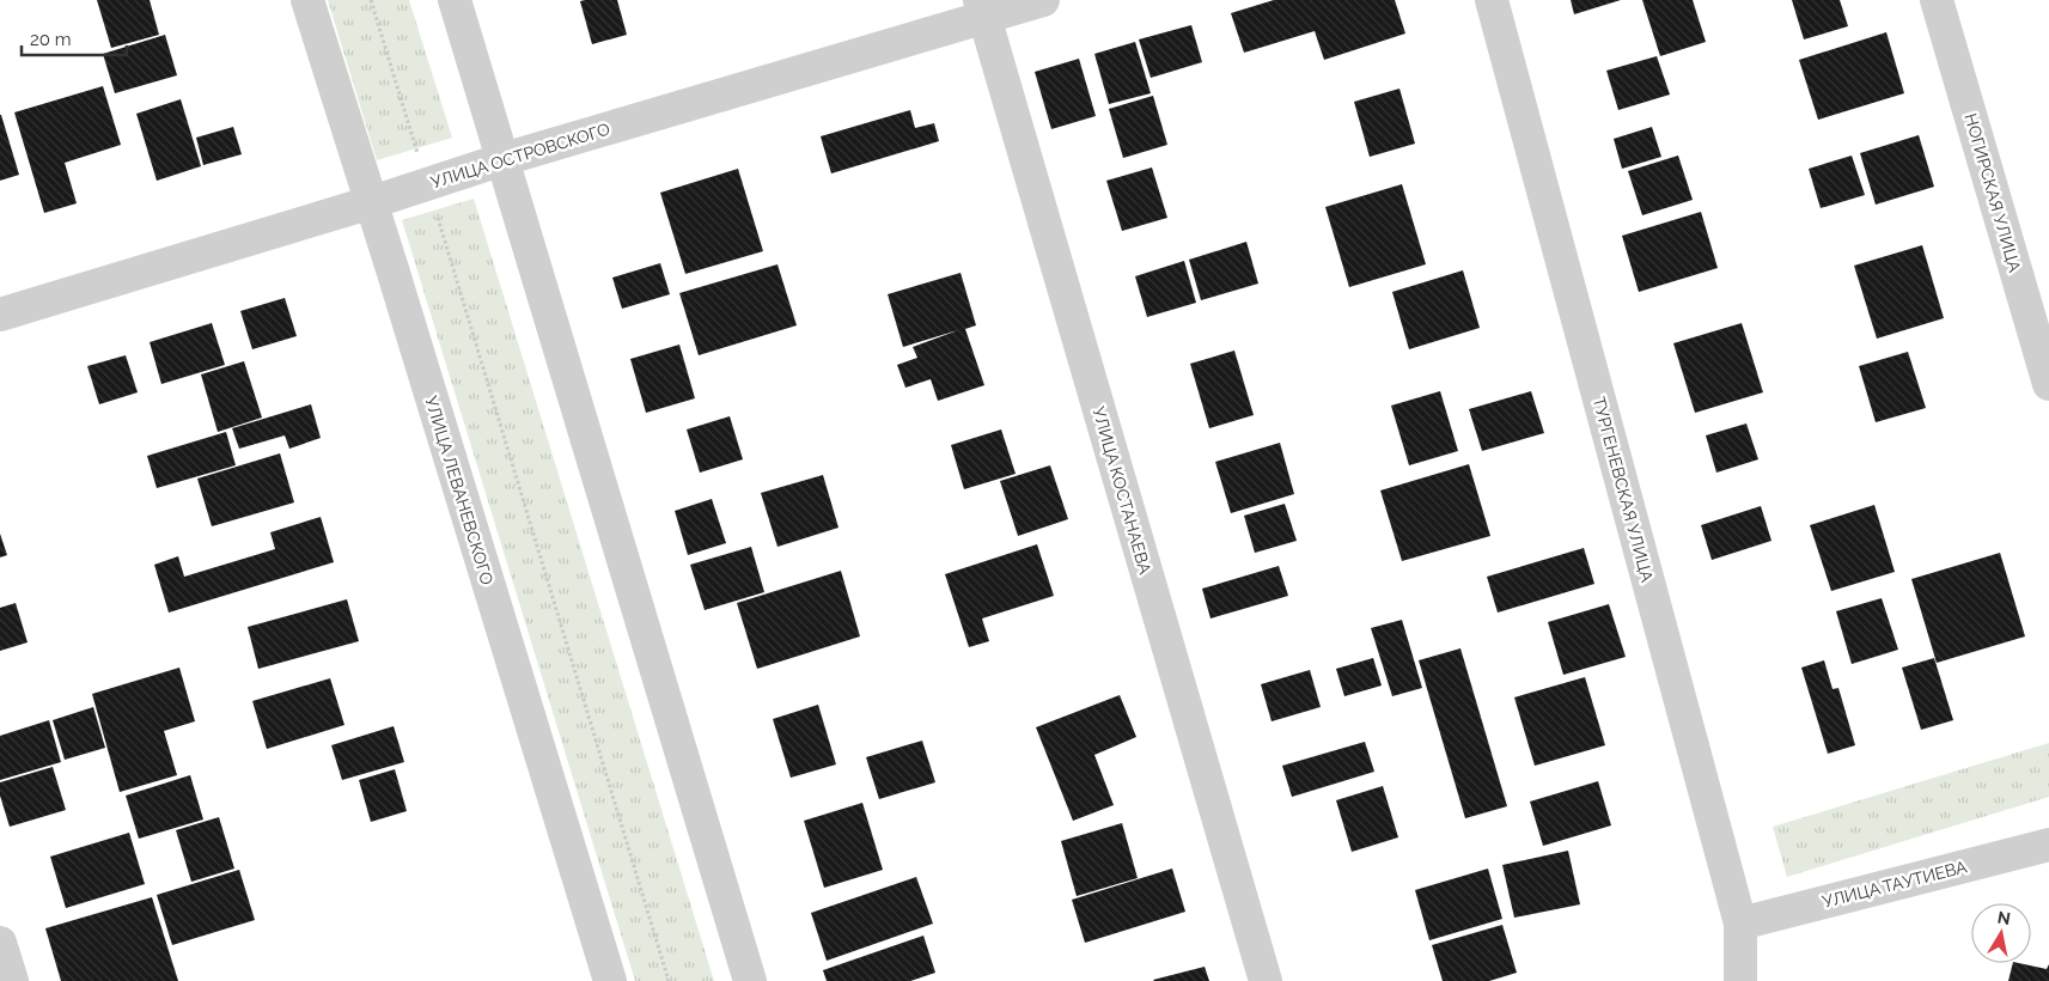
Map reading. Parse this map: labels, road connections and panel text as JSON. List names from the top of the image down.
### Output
{
  "streets": {
    "street": [
      "УЛИЦА ОСТРОВСКОГО",
      "НОГИРСКАЯ УЛИЦА",
      "ТУРГЕНЕВСКАЯ УЛИЦА",
      "УЛИЦА ЛЕВАНЕВСКОГО",
      "УЛИЦА КОСТАНАЕВА",
      "УЛИЦА ТАУТИЕВА"
    ]
  },
  "crossings": [
    ["УЛИЦА ОСТРОВСКОГО", "УЛИЦА ЛЕВАНЕВСКОГО"],
    ["УЛИЦА ОСТРОВСКОГО", "УЛИЦА КОСТАНАЕВА"],
    ["ТУРГЕНЕВСКАЯ УЛИЦА", "УЛИЦА ТАУТИЕВА"]
  ],
  "scale_bar": "20 m",
  "north": "top"
}
